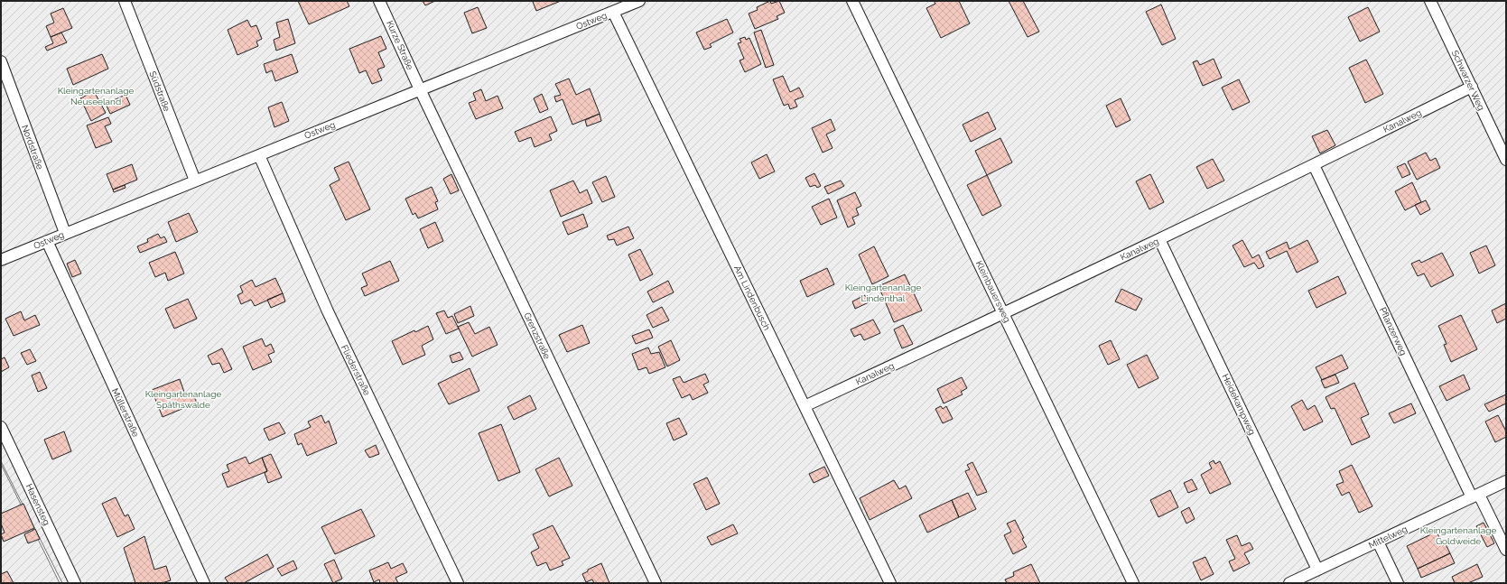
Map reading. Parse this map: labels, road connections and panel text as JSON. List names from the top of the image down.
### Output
{
  "streets": {
    "lane": [
      "Ostweg",
      "Kurze Straße",
      "Schwarzer Weg",
      "Südstraße",
      "Kanalweg",
      "Nordstraße",
      "Kleinbauersweg",
      "Am Lindenbusch",
      "Pflanzerweg",
      "Grenzstraße",
      "Fliederstraße",
      "Heidekampweg",
      "Müllerstraße",
      "Hasensteg",
      "Mittelweg"
    ]
  },
  "crossings": [
    ["Ostweg", "Kurze Straße"],
    ["Ostweg", "Südstraße"],
    ["Ostweg", "Nordstraße"],
    ["Ostweg", "Am Lindenbusch"],
    ["Ostweg", "Grenzstraße"],
    ["Ostweg", "Fliederstraße"],
    ["Ostweg", "Müllerstraße"],
    ["Kurze Straße", "Grenzstraße"],
    ["Schwarzer Weg", "Kanalweg"],
    ["Kanalweg", "Kleinbauersweg"],
    ["Kanalweg", "Am Lindenbusch"],
    ["Kanalweg", "Pflanzerweg"],
    ["Kanalweg", "Heidekampweg"],
    ["Pflanzerweg", "Mittelweg"],
    ["Heidekampweg", "Mittelweg"]
  ],
  "parks": [
    "Kleingartenanlage Neuseeland",
    "Kleingartenanlage Lindenthal",
    "Kleingartenanlage Späthswalde",
    "Kleingartenanlage Goldweide"
  ]
}
